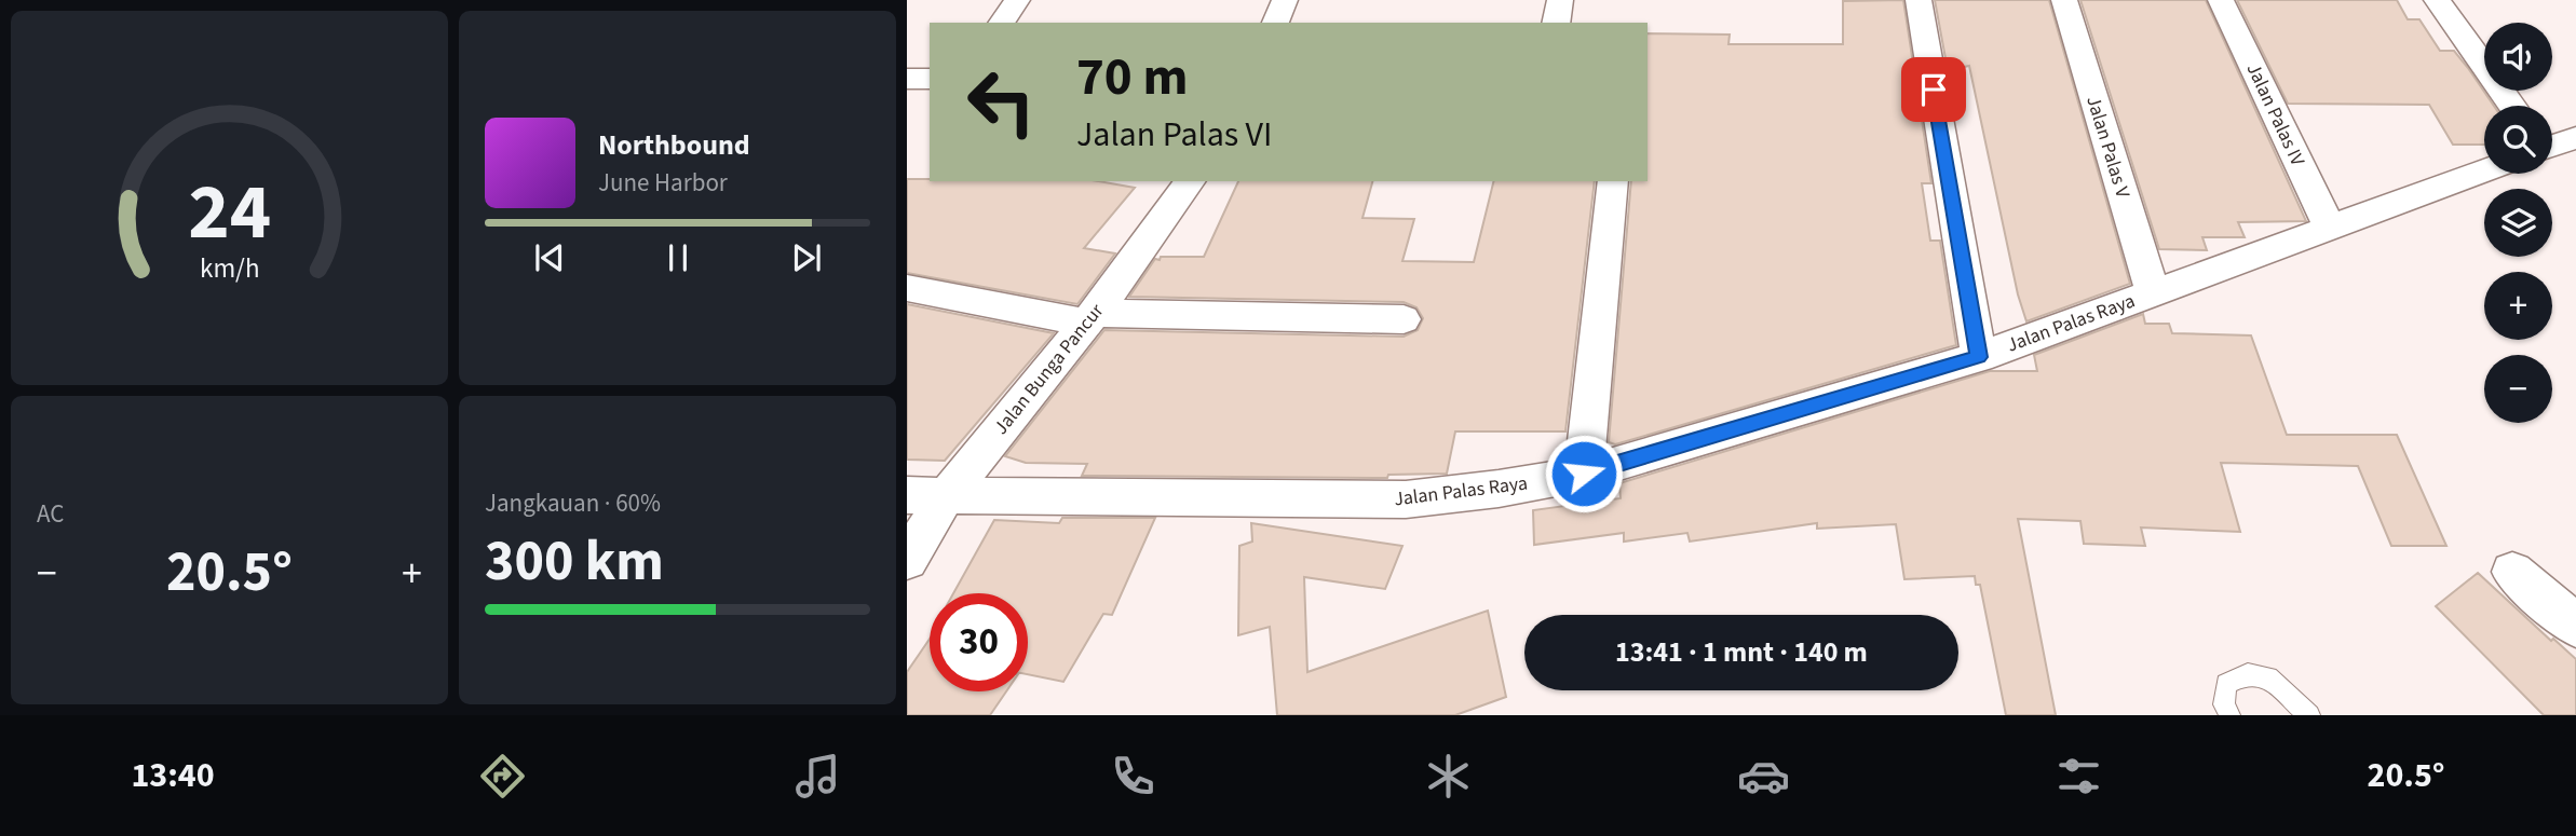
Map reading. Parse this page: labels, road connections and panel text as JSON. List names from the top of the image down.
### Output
{
  "streets": {
    "street": [
      "Jalan Palas IV",
      "Jalan Palas V",
      "Jalan Palas Raya",
      "Jalan Bunga Pancur"
    ]
  },
  "crossings": [
    ["Jalan Palas IV", "Jalan Palas Raya"],
    ["Jalan Palas V", "Jalan Palas Raya"],
    ["Jalan Palas Raya", "Jalan Bunga Pancur"]
  ],
  "page": {
    "map_buttons": ["+", "−"],
    "turn": ["70 m", "Jalan Palas VI"],
    "song": ["Northbound", "June Harbor"],
    "tile": [
      "AC",
      ["Jangkauan · 60%", "300 km"]
    ],
    "heat": ["−", "20.5°", "+"],
    "limit": "30",
    "trip": "13:41 · 1 mnt · 140 m",
    "tabs": ["13:40", "20.5°"],
    "gauge": ["24", "km/h"]
  }
}
